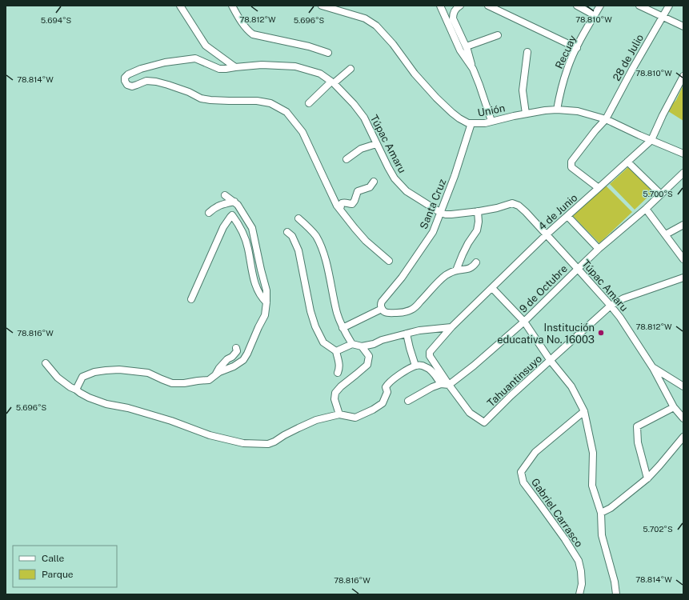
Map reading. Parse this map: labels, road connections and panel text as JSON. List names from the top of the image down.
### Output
{
  "streets": {
    "street": [
      "Recuay",
      "28 de Julio",
      "Unión",
      "Túpac Amaru",
      "Santa Cruz",
      "4 de Junio",
      "9 de Octubre",
      "Tahuantinsuyo",
      "Gabriel Carrasco"
    ]
  },
  "crossings": [
    ["Recuay", "Unión"],
    ["28 de Julio", "Unión"],
    ["28 de Julio", "4 de Junio"],
    ["Unión", "Santa Cruz"],
    ["Unión", "4 de Junio"],
    ["Túpac Amaru", "Santa Cruz"],
    ["Túpac Amaru", "4 de Junio"],
    ["Túpac Amaru", "9 de Octubre"],
    ["Túpac Amaru", "Tahuantinsuyo"],
    ["4 de Junio", "Tahuantinsuyo"],
    ["9 de Octubre", "Tahuantinsuyo"]
  ],
  "places": ["Institución educativa No. 16003"],
  "legend": ["Calle", "Parque"],
  "coordinates": [
    "78.812°W",
    "78.810°W",
    "5.694°S",
    "5.696°S",
    "78.814°W",
    "5.700°S",
    "78.816°W",
    "5.702°S"
  ]
}
